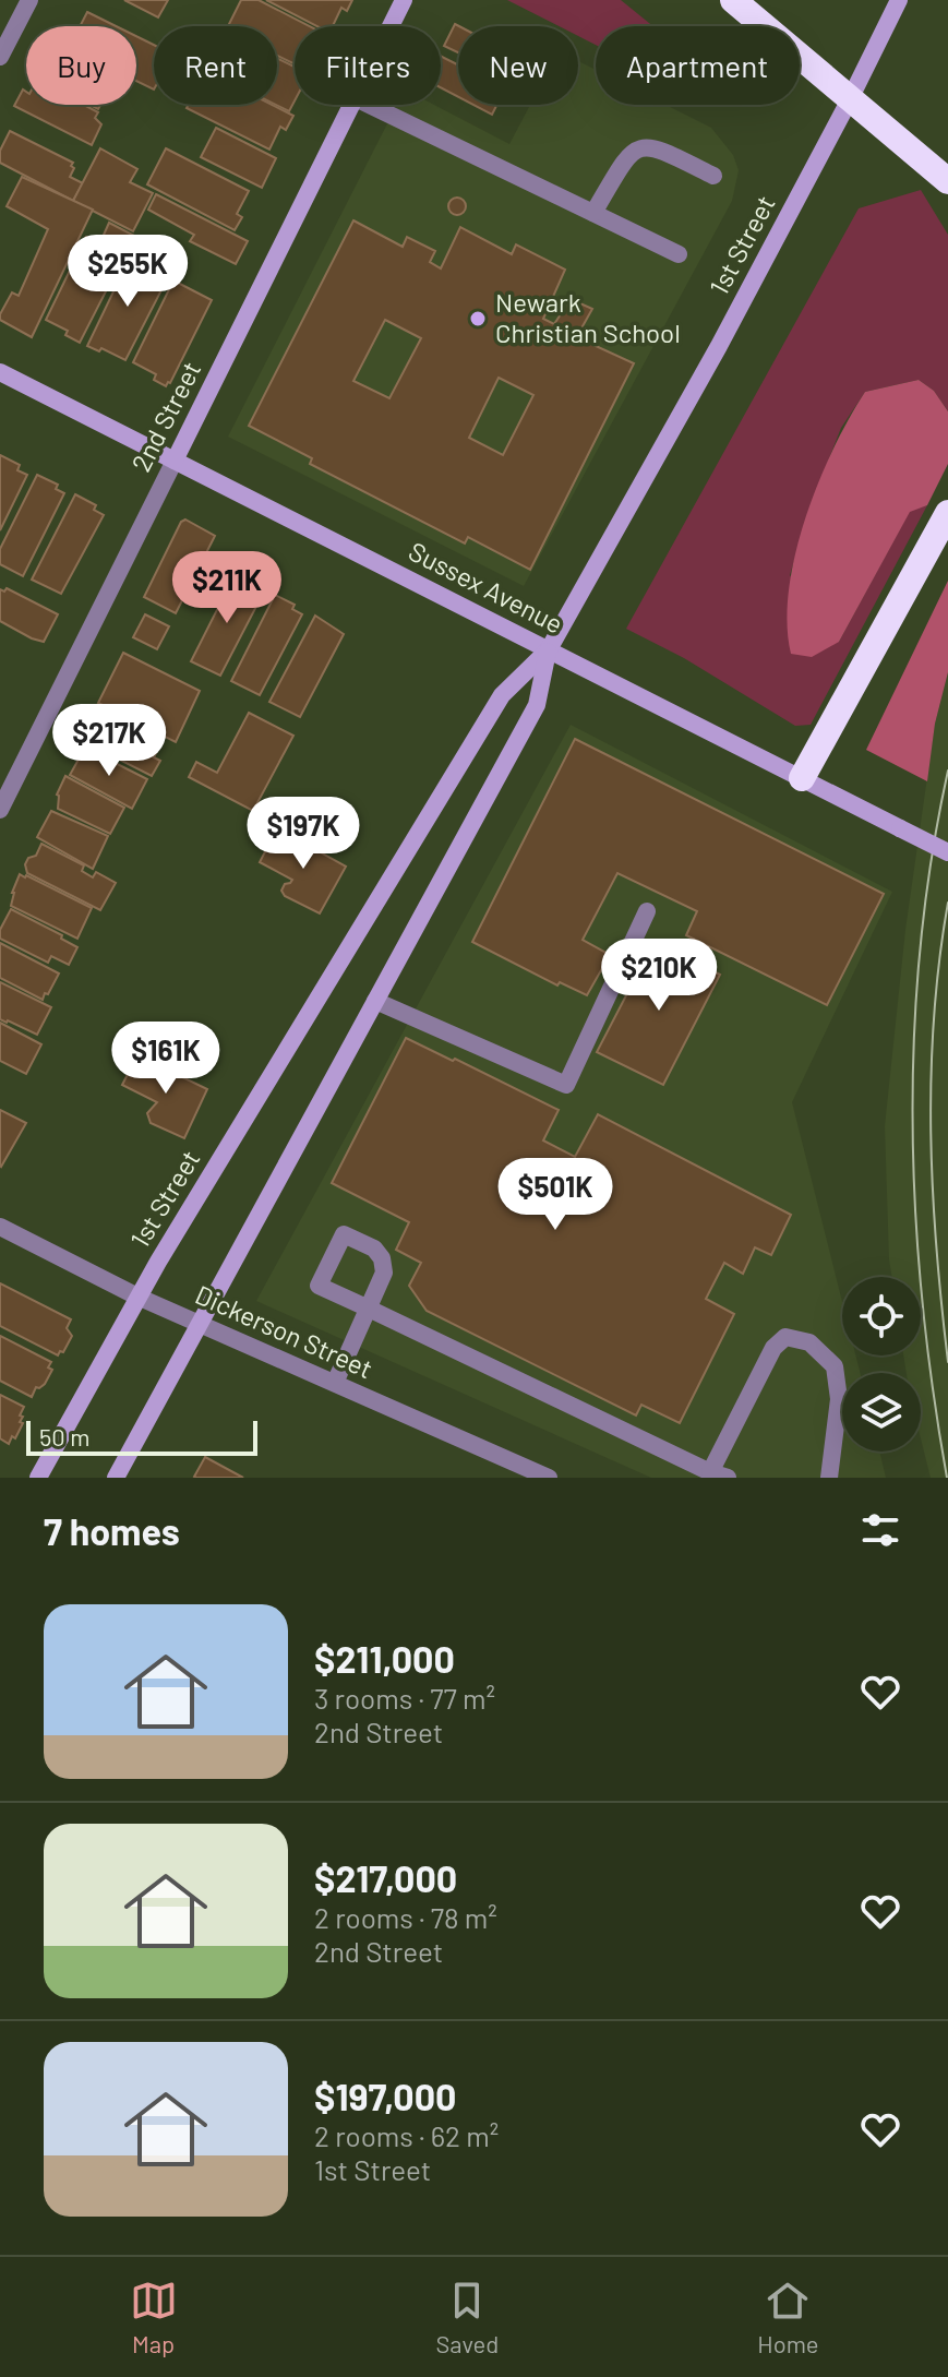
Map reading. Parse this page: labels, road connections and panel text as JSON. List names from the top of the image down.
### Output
{
  "streets": {
    "main road": ["1st Street", "2nd Street", "Sussex Avenue"],
    "street": ["Dickerson Street"]
  },
  "crossings": [
    ["1st Street", "Sussex Avenue"],
    ["1st Street", "Dickerson Street"],
    ["2nd Street", "Sussex Avenue"]
  ],
  "places": ["Newark Christian School"],
  "scale_bar": "50 m",
  "page": {
    "chip": [
      "Buy",
      "Rent",
      "Filters",
      "New",
      "Apartment"
    ],
    "price": [
      "$255K",
      "$211K",
      "$217K",
      "$197K",
      "$210K",
      "$161K",
      "$501K"
    ],
    "scale": "50 m",
    "heading": "7 homes",
    "list": [
      {
        "name": "$211,000",
        "note": "3 rooms · 77 m² · 2nd Street"
      },
      {
        "name": "$217,000",
        "note": "2 rooms · 78 m² · 2nd Street"
      },
      {
        "name": "$197,000",
        "note": "2 rooms · 62 m² · 1st Street"
      }
    ],
    "tabs": ["Map", "Saved", "Home"]
  }
}
